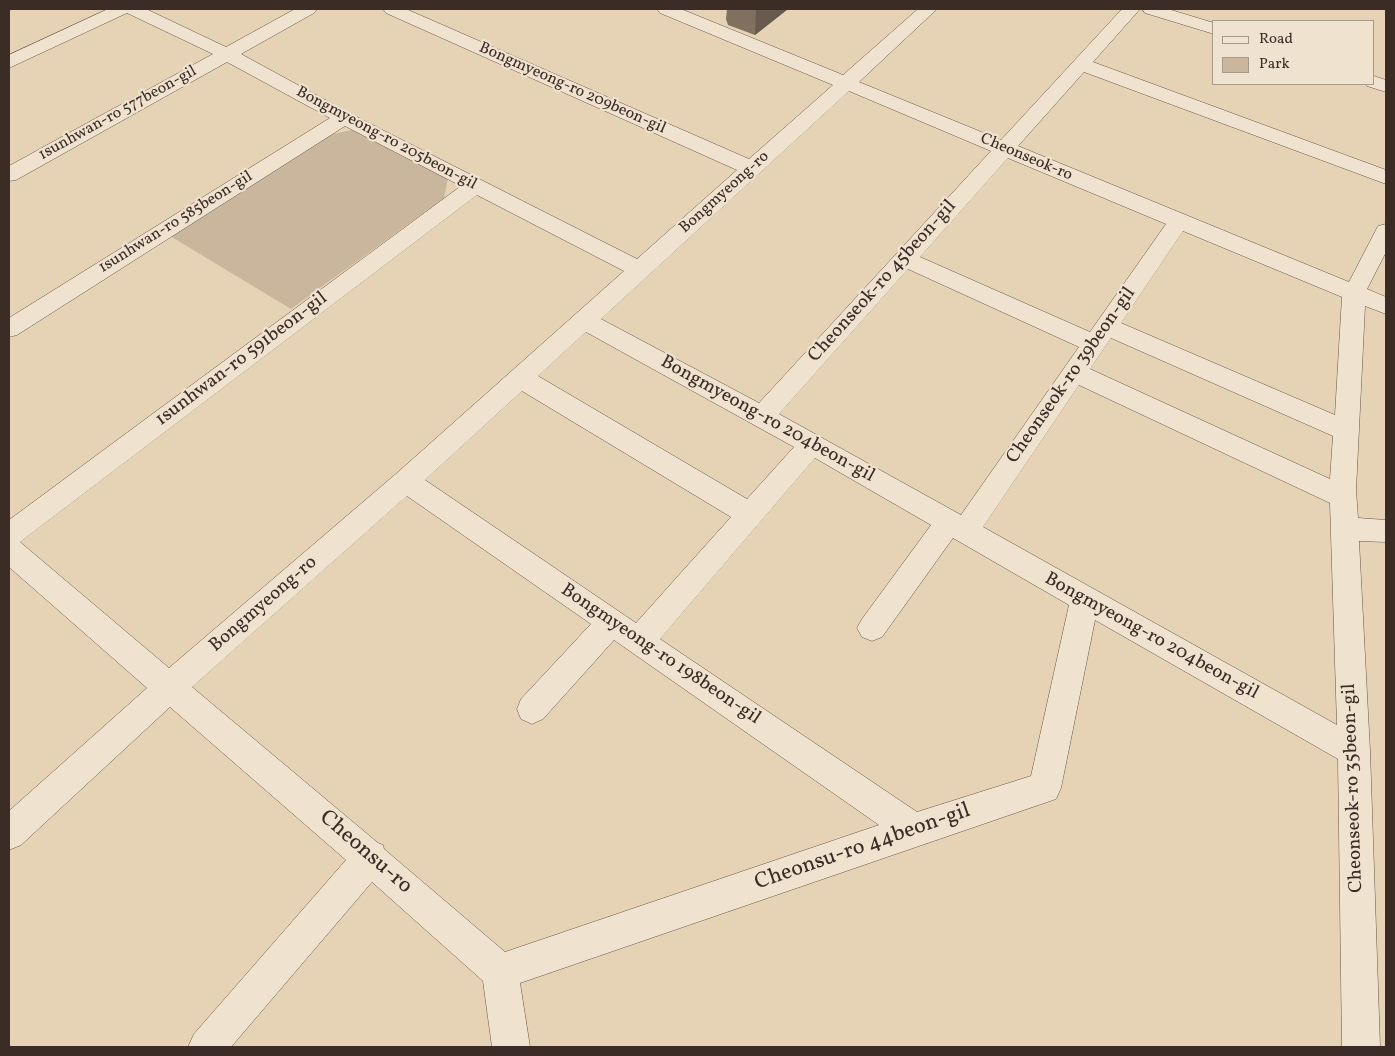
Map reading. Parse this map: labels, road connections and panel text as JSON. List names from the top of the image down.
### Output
{
  "streets": {
    "street": [
      "Bongmyeong-ro 209beon-gil",
      "1sunhwan-ro 577beon-gil",
      "Bongmyeong-ro 205beon-gil",
      "Cheonseok-ro",
      "Bongmyeong-ro",
      "1sunhwan-ro 585beon-gil",
      "Cheonseok-ro 45beon-gil",
      "1sunhwan-ro 591beon-gil",
      "Cheonseok-ro 39beon-gil",
      "Bongmyeong-ro 204beon-gil",
      "Bongmyeong-ro 198beon-gil",
      "Cheonseok-ro 35beon-gil",
      "Cheonsu-ro 44beon-gil",
      "Cheonsu-ro"
    ]
  },
  "crossings": [
    ["Bongmyeong-ro 209beon-gil", "Bongmyeong-ro"],
    ["1sunhwan-ro 577beon-gil", "Bongmyeong-ro 205beon-gil"],
    ["Bongmyeong-ro 205beon-gil", "Bongmyeong-ro"],
    ["Bongmyeong-ro 205beon-gil", "1sunhwan-ro 585beon-gil"],
    ["Bongmyeong-ro 205beon-gil", "1sunhwan-ro 591beon-gil"],
    ["Cheonseok-ro", "Bongmyeong-ro"],
    ["Cheonseok-ro", "Cheonseok-ro 45beon-gil"],
    ["Cheonseok-ro", "Cheonseok-ro 39beon-gil"],
    ["Cheonseok-ro", "Cheonseok-ro 35beon-gil"],
    ["Bongmyeong-ro", "Bongmyeong-ro 204beon-gil"],
    ["Bongmyeong-ro", "Bongmyeong-ro 198beon-gil"],
    ["Bongmyeong-ro", "Cheonsu-ro"],
    ["Cheonseok-ro 45beon-gil", "Bongmyeong-ro 204beon-gil"],
    ["Cheonseok-ro 39beon-gil", "Bongmyeong-ro 204beon-gil"],
    ["Bongmyeong-ro 204beon-gil", "Cheonseok-ro 35beon-gil"],
    ["Bongmyeong-ro 204beon-gil", "Cheonsu-ro 44beon-gil"],
    ["Bongmyeong-ro 198beon-gil", "Cheonsu-ro 44beon-gil"],
    ["Cheonsu-ro 44beon-gil", "Cheonsu-ro"]
  ],
  "legend": ["Road", "Park"]
}
